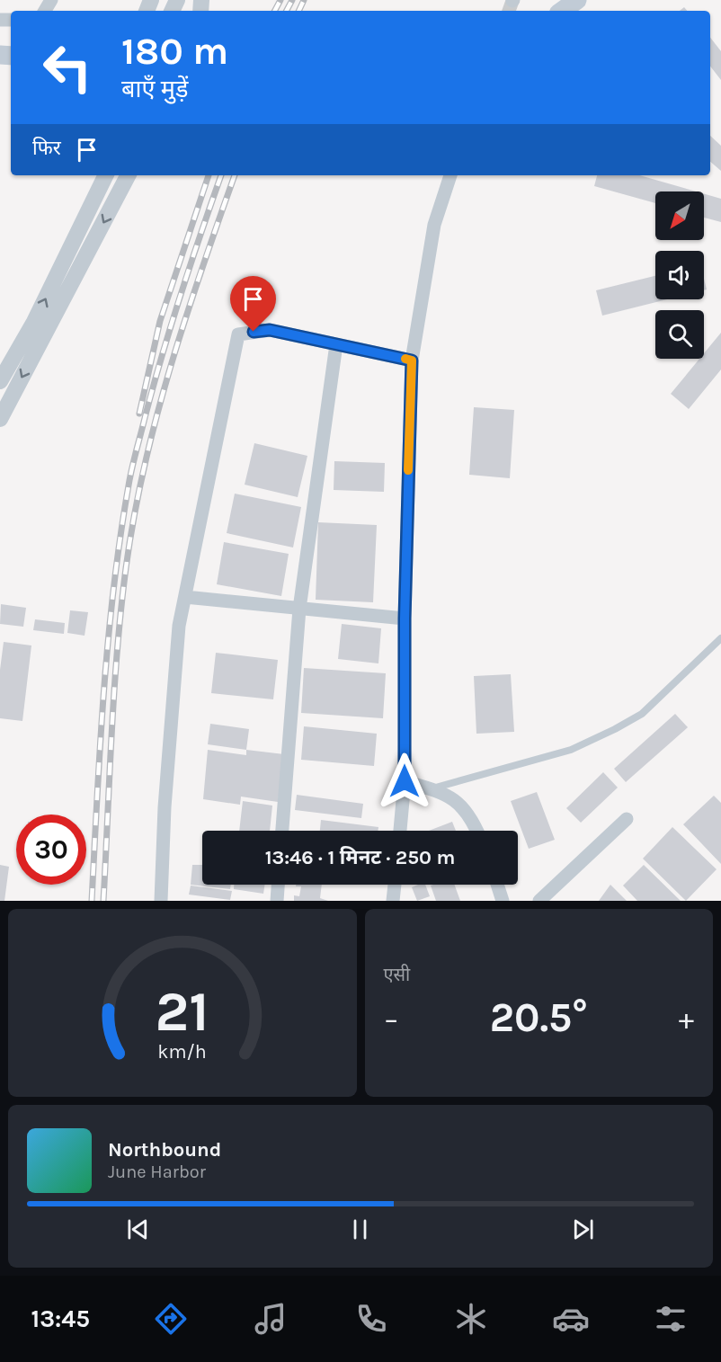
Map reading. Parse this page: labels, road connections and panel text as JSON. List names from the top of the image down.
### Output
{
  "north": "bottom left",
  "page": {
    "turn": ["180 m", "बाएँ मुड़ें"],
    "then": "फिर",
    "limit": "30",
    "trip": "13:46 · 1 मिनट · 250 m",
    "tile": "एसी",
    "heat": ["−", "20.5°", "+"],
    "song": ["Northbound", "June Harbor"],
    "tabs": "13:45",
    "gauge": ["21", "km/h"]
  }
}
